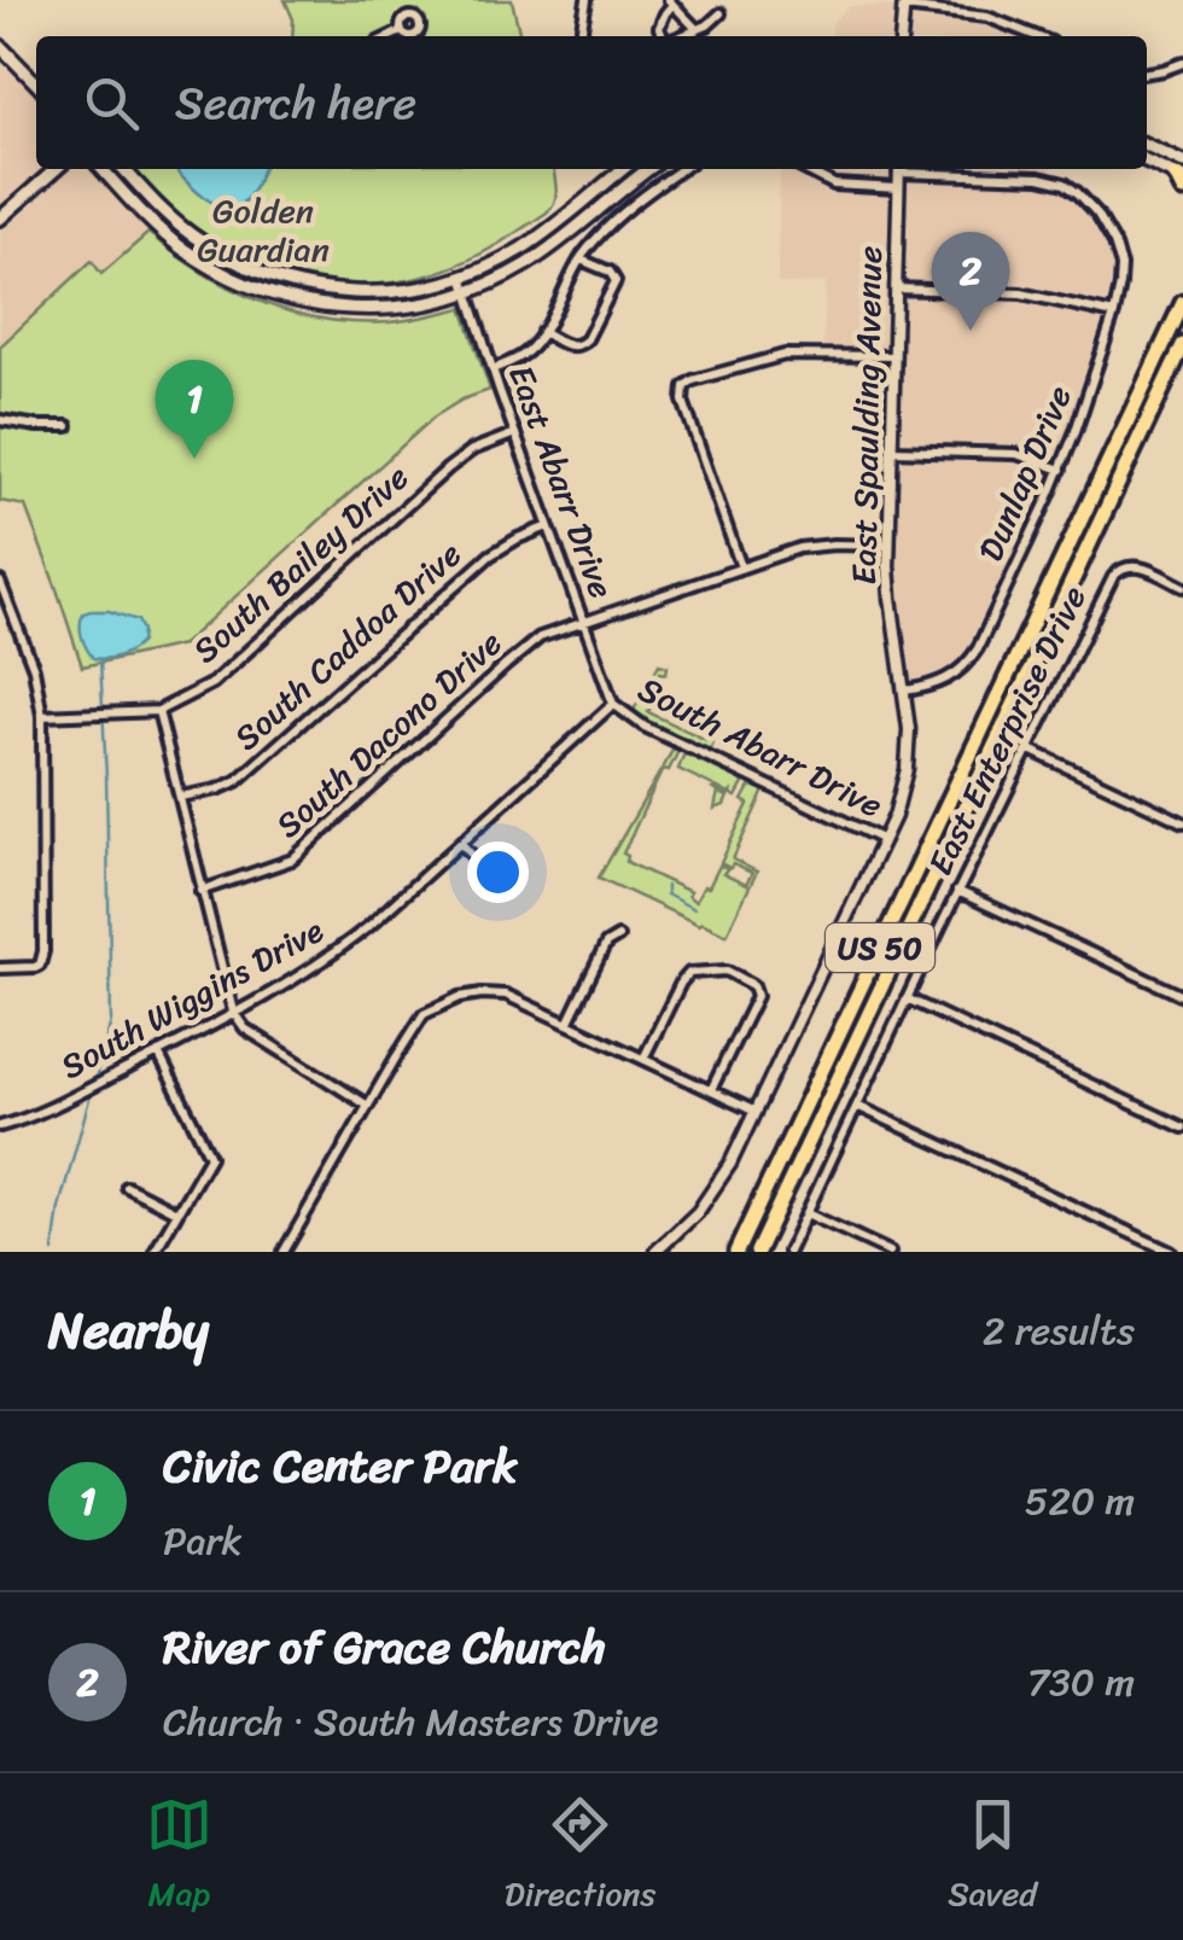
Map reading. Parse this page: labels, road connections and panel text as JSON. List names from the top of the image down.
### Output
{
  "streets": {
    "highway": ["US 50"],
    "street": [
      "East Spaulding Avenue",
      "Dunlap Drive",
      "East Abarr Drive",
      "South Bailey Drive",
      "South Caddoa Drive",
      "East Enterprise Drive",
      "South Dacono Drive",
      "South Abarr Drive",
      "South Wiggins Drive"
    ]
  },
  "crossings": [
    ["East Spaulding Avenue", "Dunlap Drive"],
    ["East Spaulding Avenue", "South Dacono Drive"],
    ["East Spaulding Avenue", "South Abarr Drive"],
    ["East Abarr Drive", "South Bailey Drive"],
    ["East Abarr Drive", "South Caddoa Drive"],
    ["East Abarr Drive", "South Dacono Drive"],
    ["East Abarr Drive", "South Abarr Drive"],
    ["East Abarr Drive", "South Wiggins Drive"],
    ["South Abarr Drive", "South Wiggins Drive"]
  ],
  "parks": ["Golden Guardian"],
  "page": {
    "search": "Search here",
    "pins": ["2", "1"],
    "heading": ["Nearby", "2 results"],
    "list": [
      {
        "mark": "1",
        "name": "Civic Center Park",
        "note": "Park",
        "value": "520 m"
      },
      {
        "mark": "2",
        "name": "River of Grace Church",
        "note": "Church · South Masters Drive",
        "value": "730 m"
      }
    ],
    "nav": ["Map", "Directions", "Saved"]
  }
}
